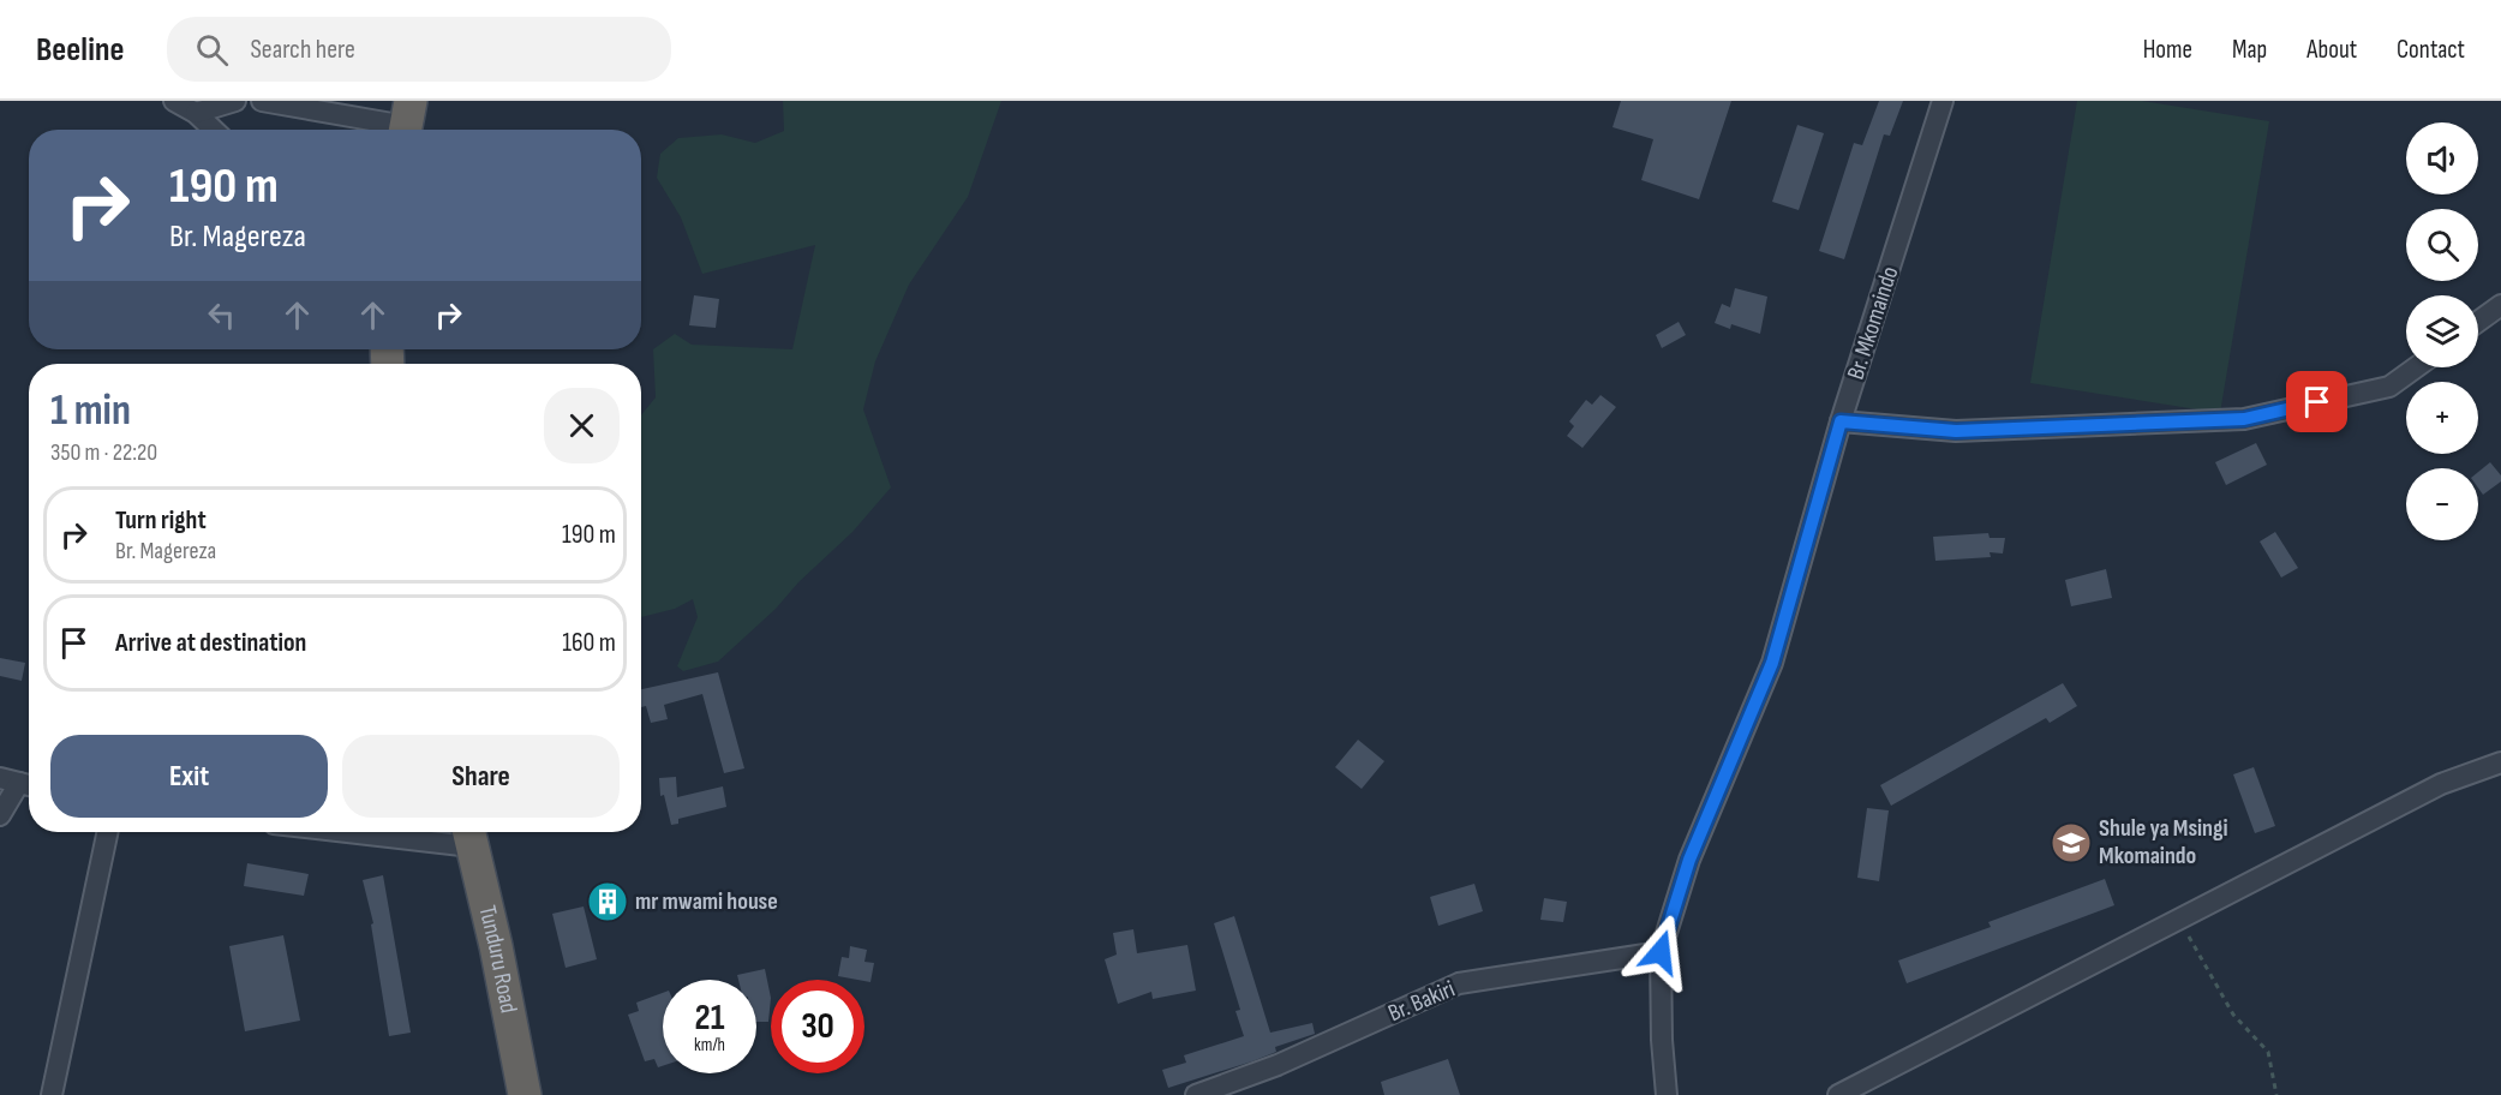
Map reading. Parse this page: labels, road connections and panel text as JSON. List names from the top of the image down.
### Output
{
  "streets": {
    "highway": ["Tunduru Road"],
    "street": ["Br. Mkomaindo", "Br. Bakiri"]
  },
  "crossings": [
    ["Br. Mkomaindo", "Br. Bakiri"]
  ],
  "places": {
    "school or university": ["Shule ya Msingi Mkomaindo"],
    "building": ["mr mwami house"]
  },
  "page": {
    "header": "Beeline",
    "search": "Search here",
    "nav": [
      "Home",
      "Map",
      "About",
      "Contact"
    ],
    "map_buttons": ["+", "−"],
    "turn": ["190 m", "Br. Magereza"],
    "heading": ["1 min", "350 m · 22:20"],
    "list": [
      {
        "name": "Turn right",
        "note": "Br. Magereza",
        "value": "190 m"
      },
      {
        "name": "Arrive at destination",
        "value": "160 m"
      }
    ],
    "buttons": ["Exit", "Share"],
    "speed": "21 km/h",
    "limit": "30"
  }
}
